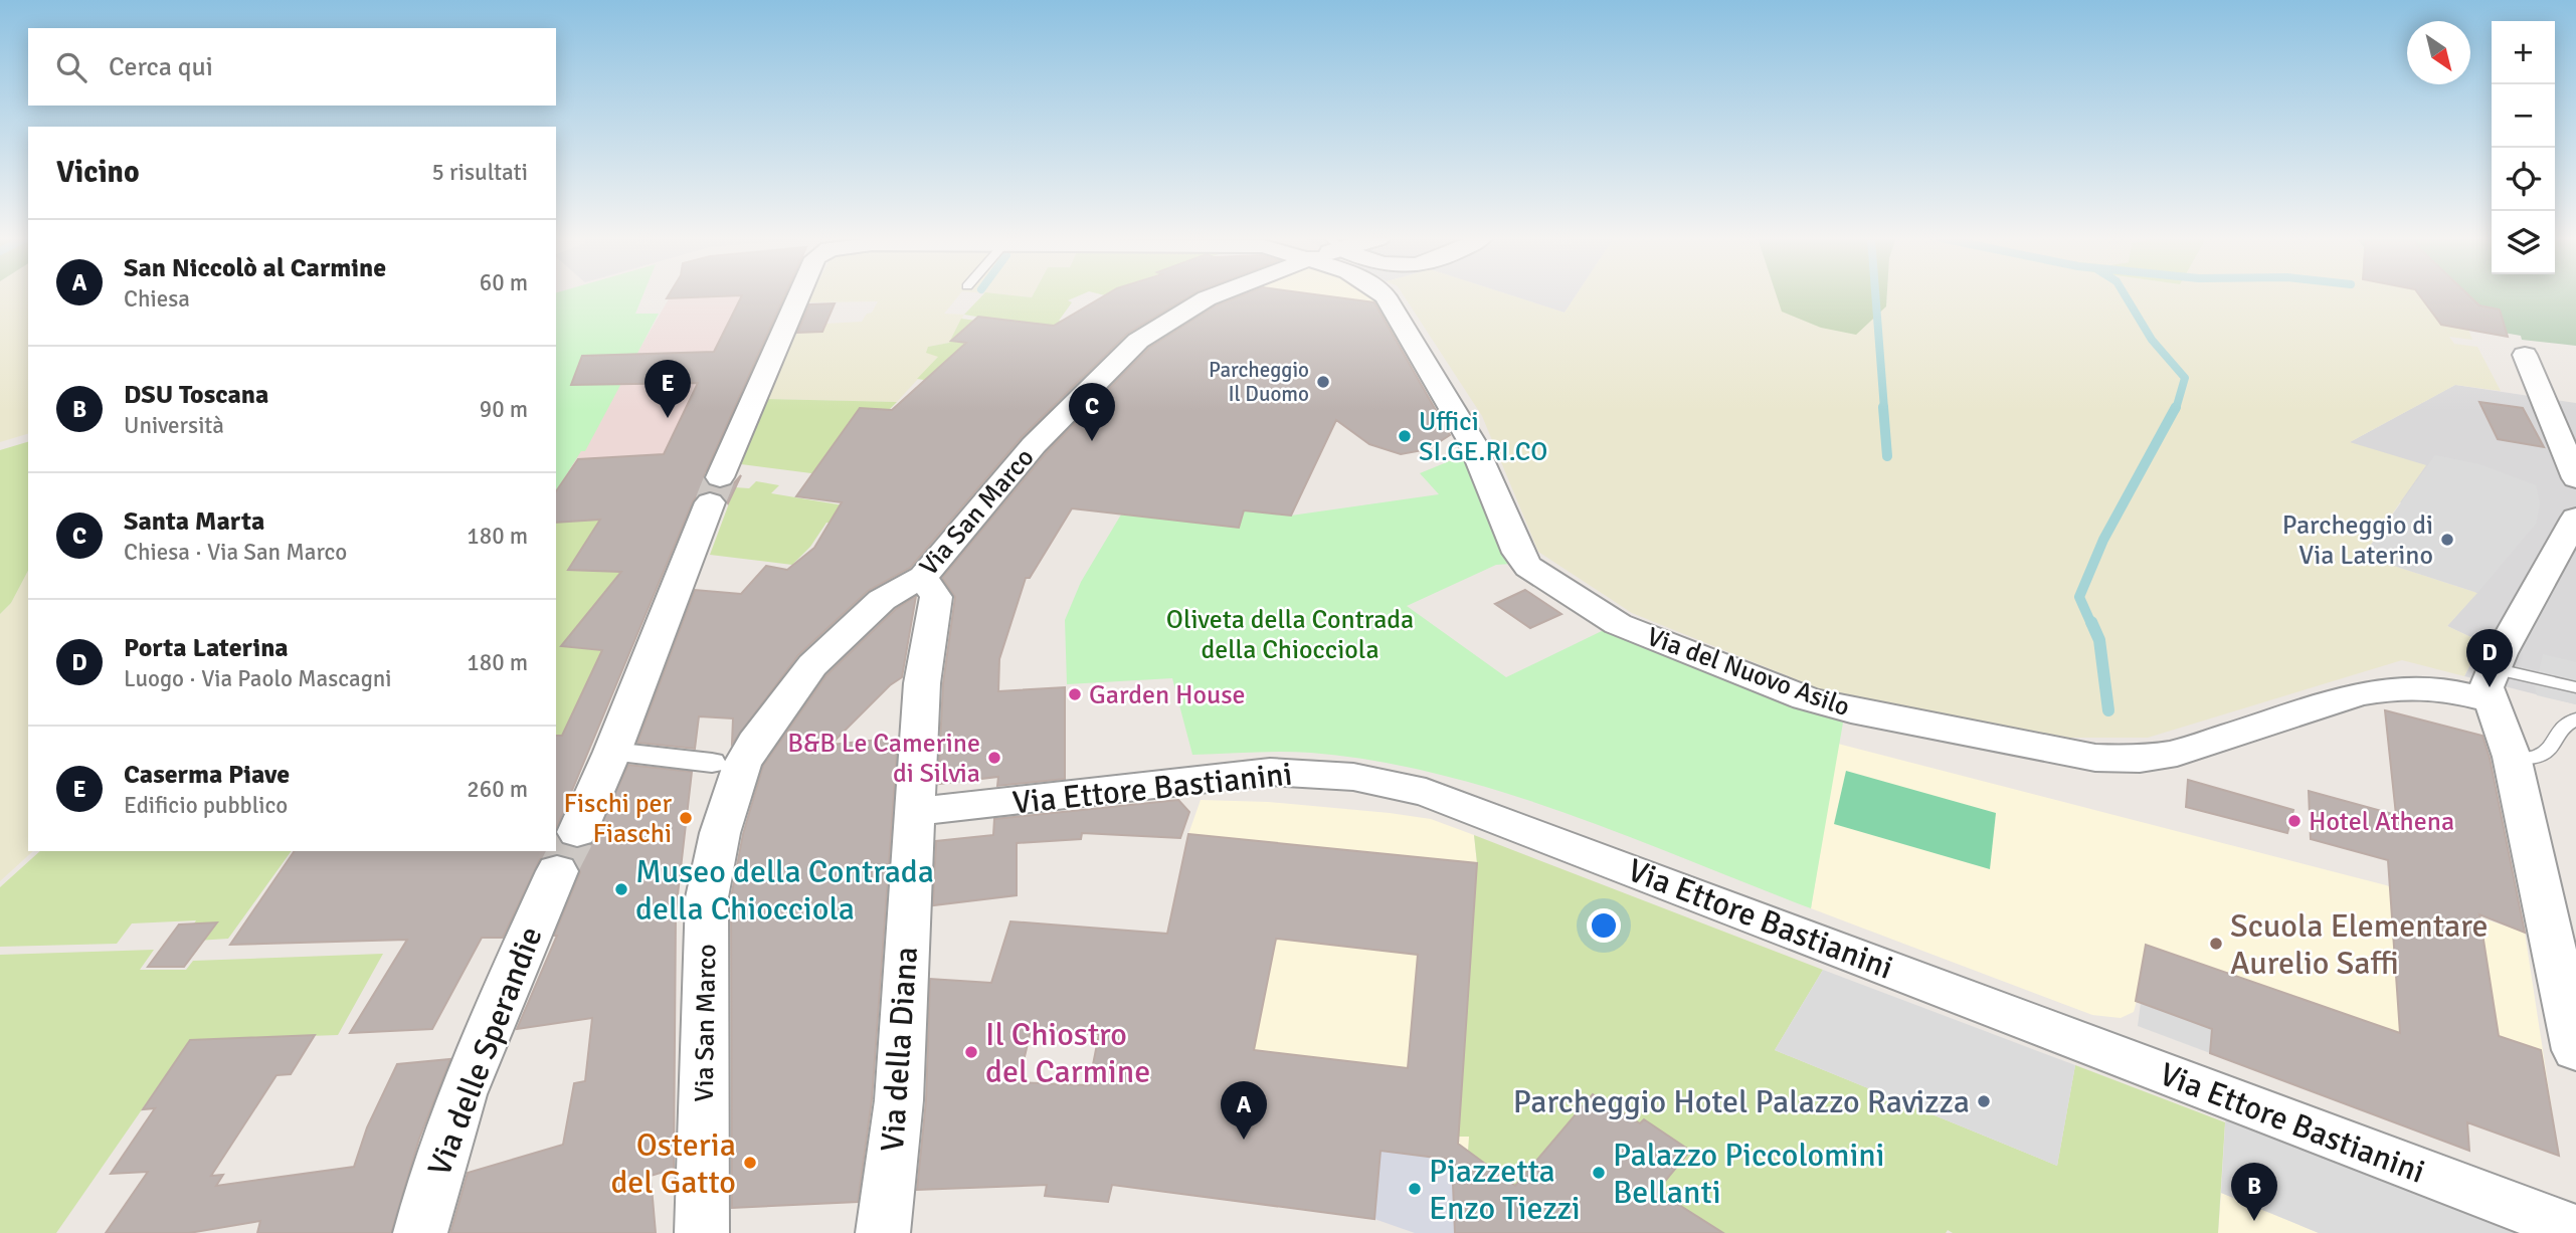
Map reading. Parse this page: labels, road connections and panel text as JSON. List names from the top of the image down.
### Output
{
  "streets": {
    "street": [
      "Via San Marco",
      "Via del Nuovo Asilo",
      "Via Ettore Bastianini",
      "Via della Diana",
      "Via delle Sperandie"
    ]
  },
  "crossings": [
    ["Via San Marco", "Via della Diana"],
    ["Via Ettore Bastianini", "Via della Diana"]
  ],
  "parks": ["Oliveta della Contrada della Chiocciola"],
  "places": [
    "Parcheggio Il Duomo",
    "Uffici SI.GE.RI.CO",
    "Parcheggio di Via Laterino",
    "Garden House",
    "B&B Le Camerine di Silvia",
    "Fischi per Fiaschi",
    "Hotel Athena",
    "Museo della Contrada della Chiocciola",
    "Scuola Elementare Aurelio Saffi",
    "Il Chiostro del Carmine",
    "Parcheggio Hotel Palazzo Ravizza",
    "Osteria del Gatto",
    "Palazzo Piccolomini Bellanti",
    "Piazzetta Enzo Tiezzi"
  ],
  "north": "bottom right",
  "page": {
    "map_buttons": ["+", "−"],
    "search": "Cerca qui",
    "heading": ["Vicino", "5 risultati"],
    "list": [
      {
        "mark": "A",
        "name": "San Niccolò al Carmine",
        "note": "Chiesa",
        "value": "60 m"
      },
      {
        "mark": "B",
        "name": "DSU Toscana",
        "note": "Università",
        "value": "90 m"
      },
      {
        "mark": "C",
        "name": "Santa Marta",
        "note": "Chiesa · Via San Marco",
        "value": "180 m"
      },
      {
        "mark": "D",
        "name": "Porta Laterina",
        "note": "Luogo · Via Paolo Mascagni",
        "value": "180 m"
      },
      {
        "mark": "E",
        "name": "Caserma Piave",
        "note": "Edificio pubblico",
        "value": "260 m"
      }
    ],
    "pins": [
      "E",
      "C",
      "D",
      "A",
      "B"
    ]
  }
}
